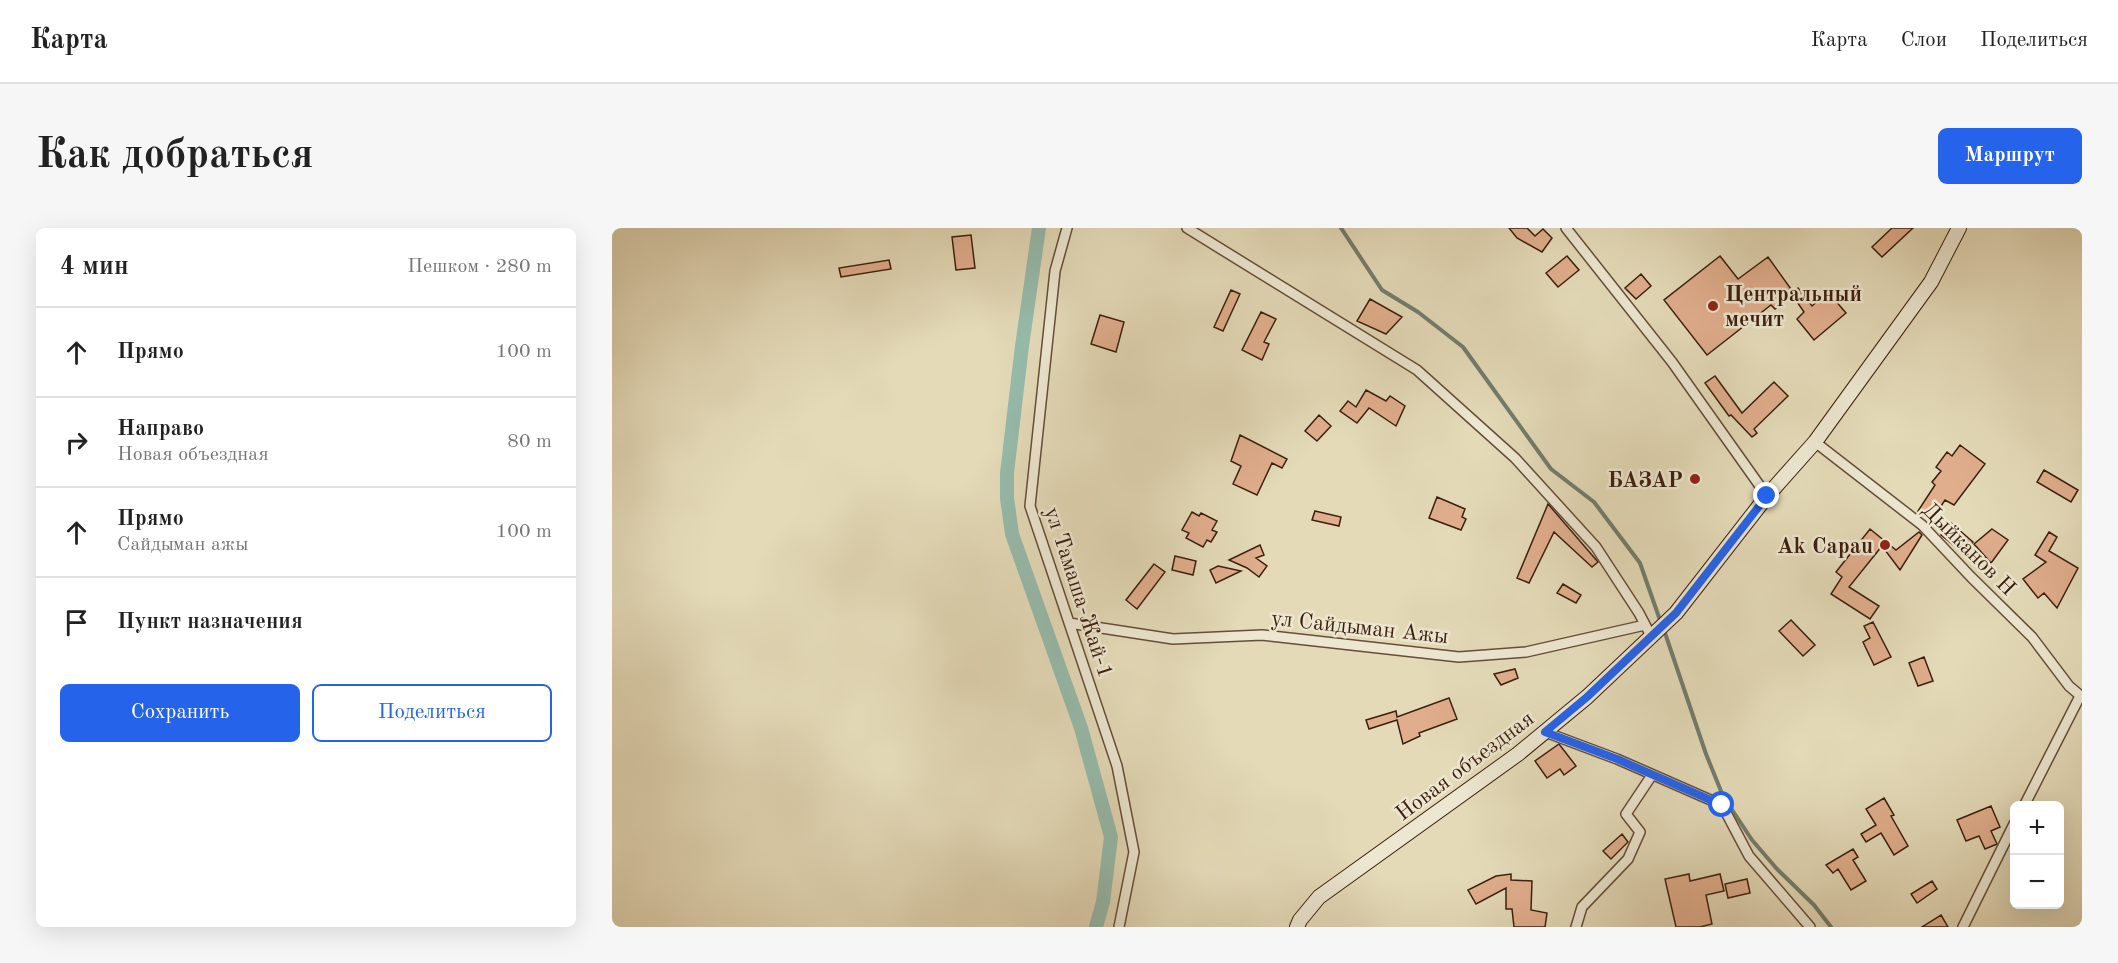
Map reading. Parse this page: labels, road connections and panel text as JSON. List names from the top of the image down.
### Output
{
  "streets": {
    "main road": ["Новая объездная"],
    "street": ["Дыйканов Н", "ул Тамаша-Жай-1", "ул Сайдыман Ажы"]
  },
  "crossings": [
    ["Дыйканов Н", "Новая объездная"],
    ["ул Тамаша-Жай-1", "ул Сайдыман Ажы"],
    ["ул Сайдыман Ажы", "Новая объездная"]
  ],
  "places": ["Центральный мечит", "БАЗАР", "Ak Capau"],
  "page": {
    "header": "Карта",
    "nav": ["Карта", "Слои", "Поделиться"],
    "buttons": [
      "Маршрут",
      ["Сохранить", "Поделиться"]
    ],
    "title": "Как добраться",
    "heading": ["4 мин", "Пешком · 280 m"],
    "list": [
      ["Прямо", "100 m"],
      ["Направо", "Новая объездная", "80 m"],
      ["Прямо", "Сайдыман ажы", "100 m"],
      "Пункт назначения"
    ],
    "map_buttons": ["+", "−"]
  }
}
